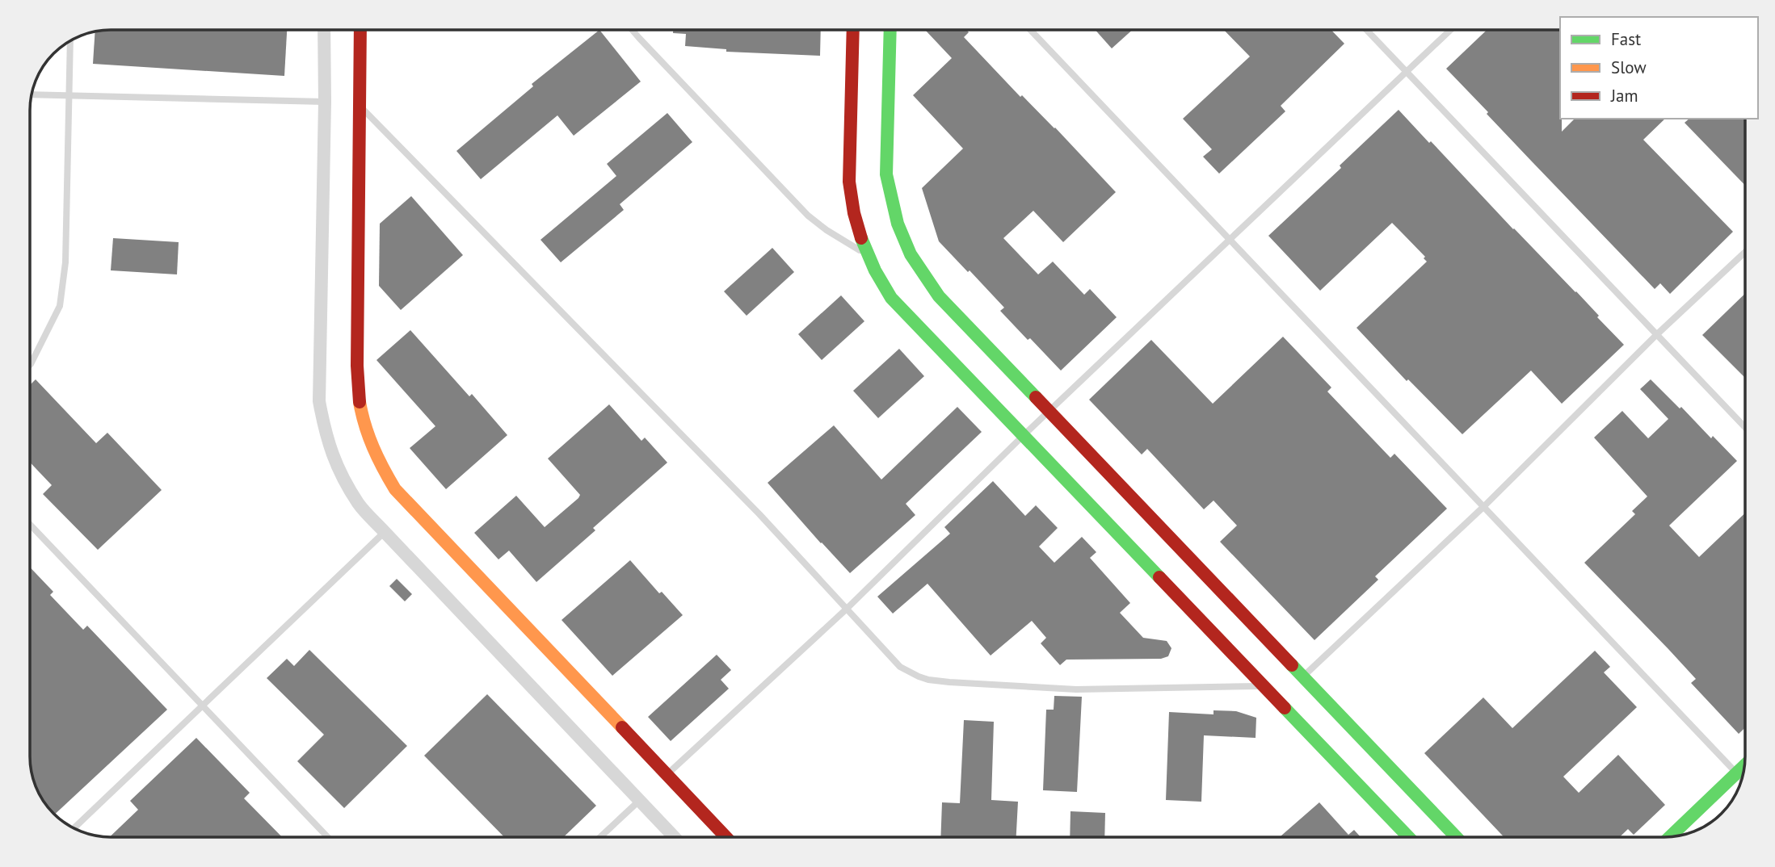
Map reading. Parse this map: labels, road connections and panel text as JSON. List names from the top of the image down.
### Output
{
  "legend": ["Fast", "Slow", "Jam"]
}
